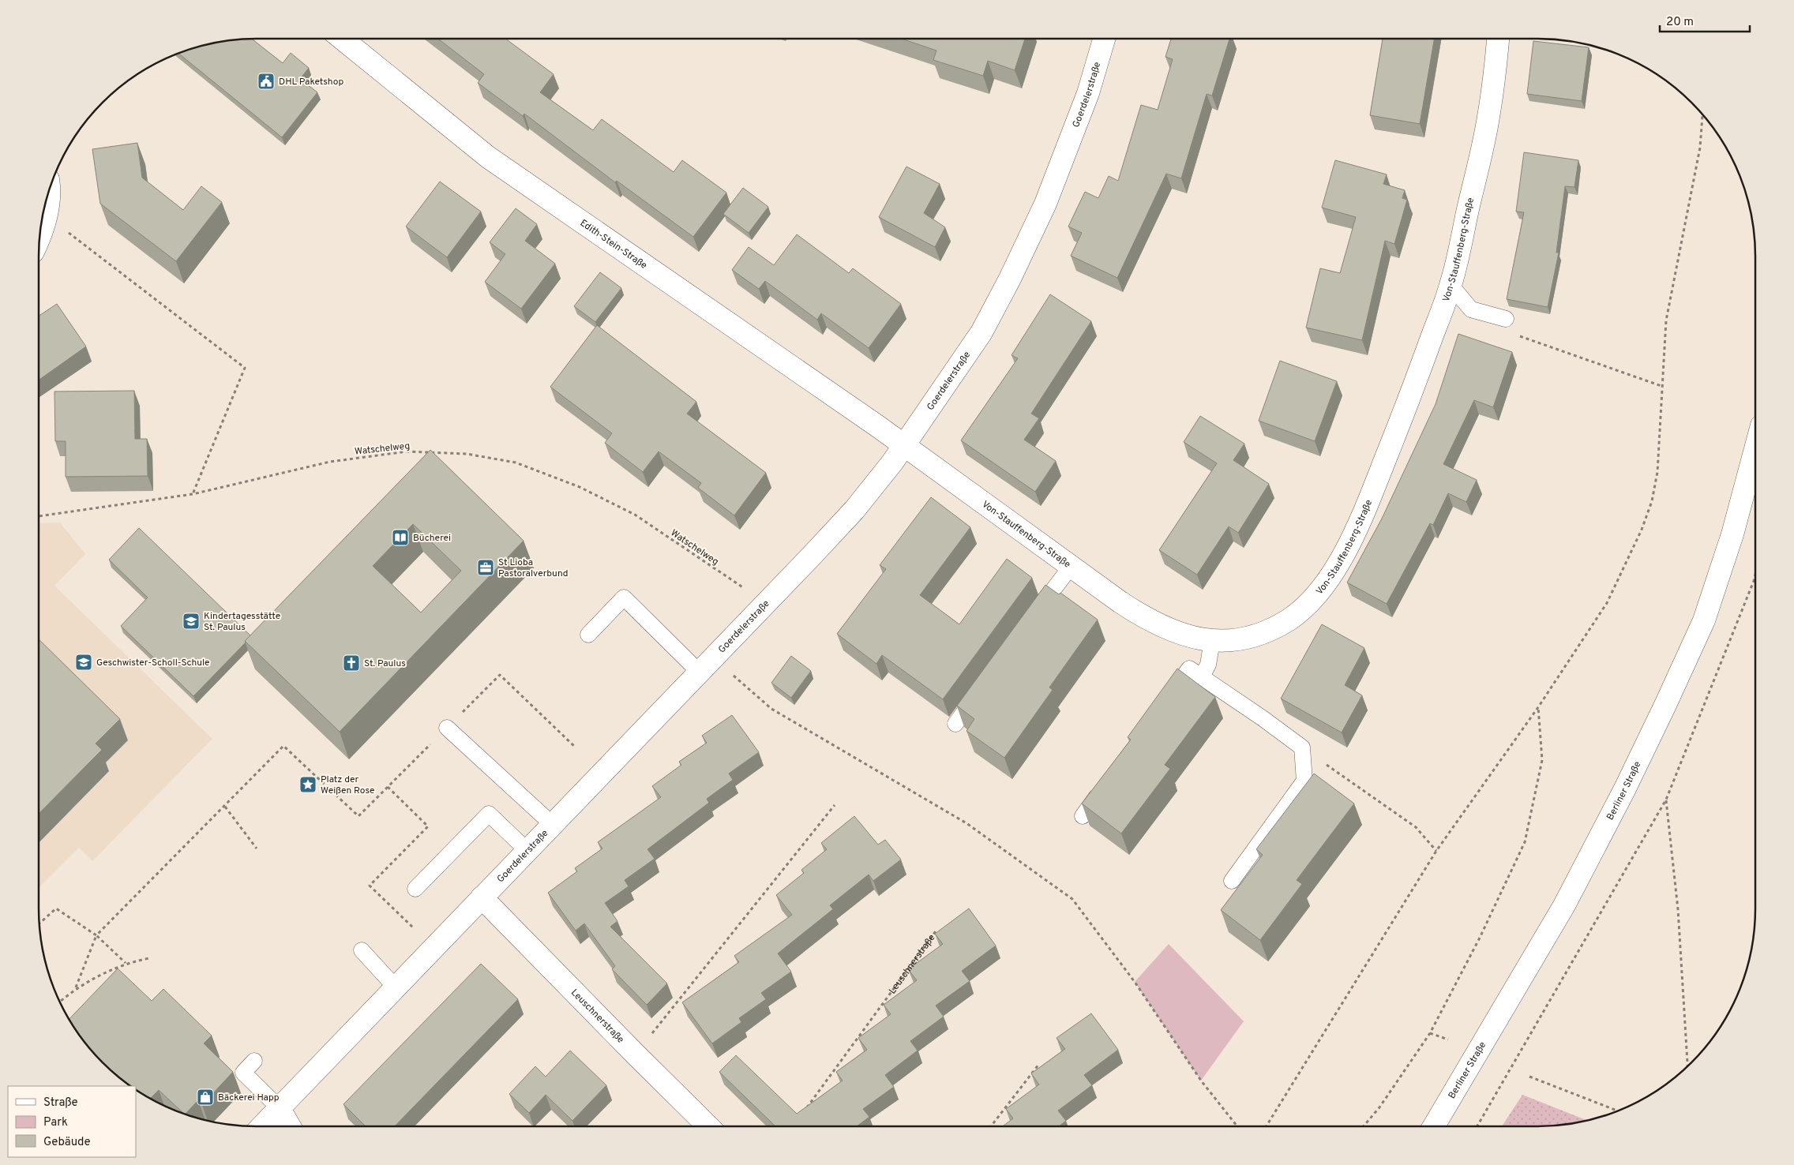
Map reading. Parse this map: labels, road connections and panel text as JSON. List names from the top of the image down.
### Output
{
  "streets": {
    "main road": [
      "Goerdelerstraße",
      "Edith-Stein-Straße",
      "Von-Stauffenberg-Straße",
      "Berliner Straße",
      "Leuschnerstraße"
    ],
    "path": ["Watschelweg"]
  },
  "crossings": [
    ["Goerdelerstraße", "Edith-Stein-Straße"],
    ["Goerdelerstraße", "Von-Stauffenberg-Straße"],
    ["Goerdelerstraße", "Leuschnerstraße"],
    ["Edith-Stein-Straße", "Von-Stauffenberg-Straße"]
  ],
  "places": {
    "public building": ["DHL Paketshop"],
    "library": ["Bücherei"],
    "office": ["St Lioba Pastoralverbund"],
    "school or university": ["Kindertagesstätte St. Paulus", "Geschwister-Scholl-Schule"],
    "church": ["St. Paulus"],
    "place": ["Platz der Weißen Rose"],
    "shop": ["Bäckerei Happ"]
  },
  "legend": ["Straße", "Park", "Gebäude"],
  "scale_bar": "20 m"
}
